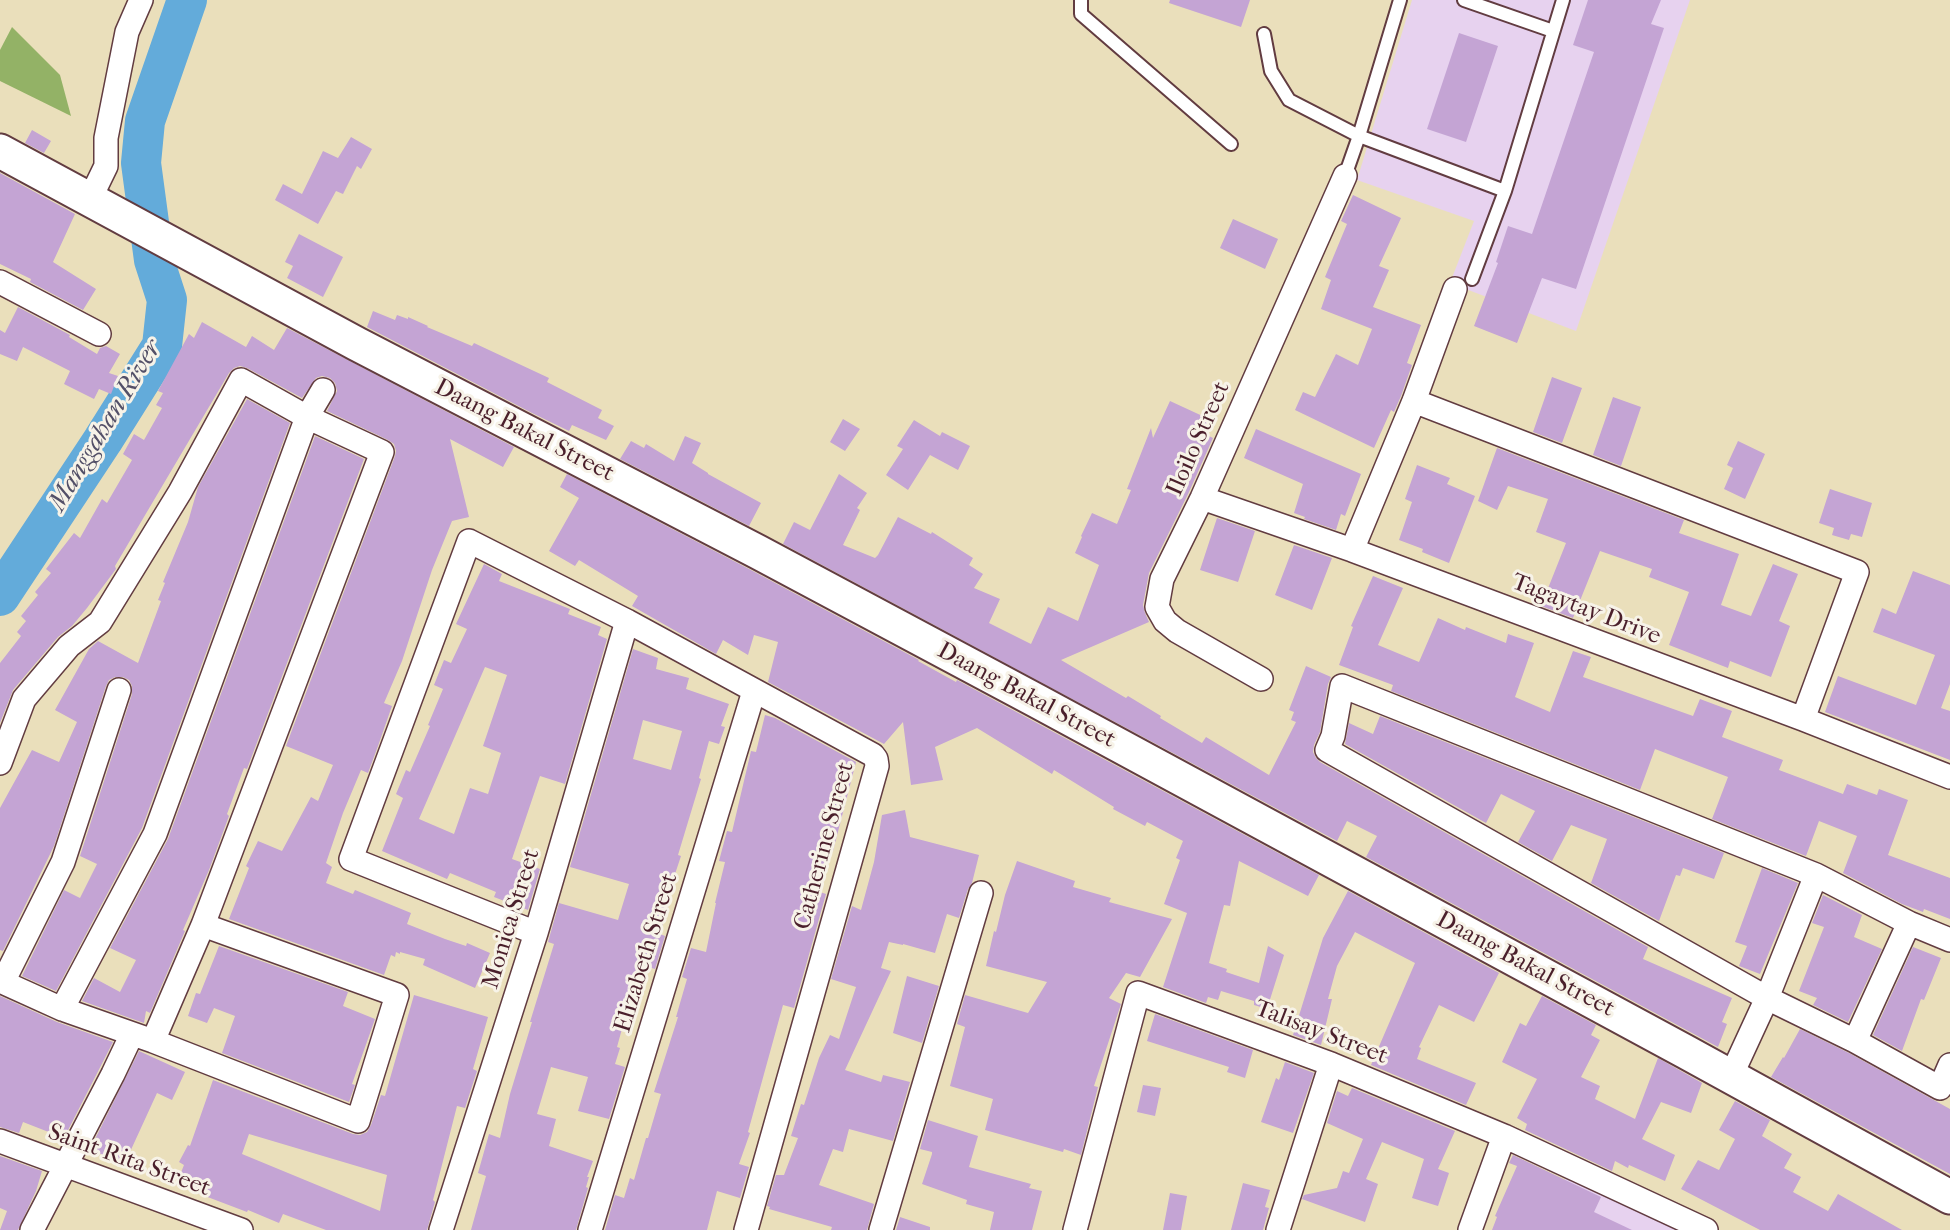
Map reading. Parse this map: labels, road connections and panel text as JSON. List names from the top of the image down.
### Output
{
  "streets": {
    "street": [
      "Daang Bakal Street",
      "Iloilo Street",
      "Tagaytay Drive",
      "Catherine Street",
      "Monica Street",
      "Elizabeth Street",
      "Talisay Street",
      "Saint Rita Street"
    ]
  },
  "crossings": [
    ["Iloilo Street", "Tagaytay Drive"],
    ["Catherine Street", "Monica Street"],
    ["Catherine Street", "Elizabeth Street"]
  ],
  "water": ["Manggahan River"]
}
